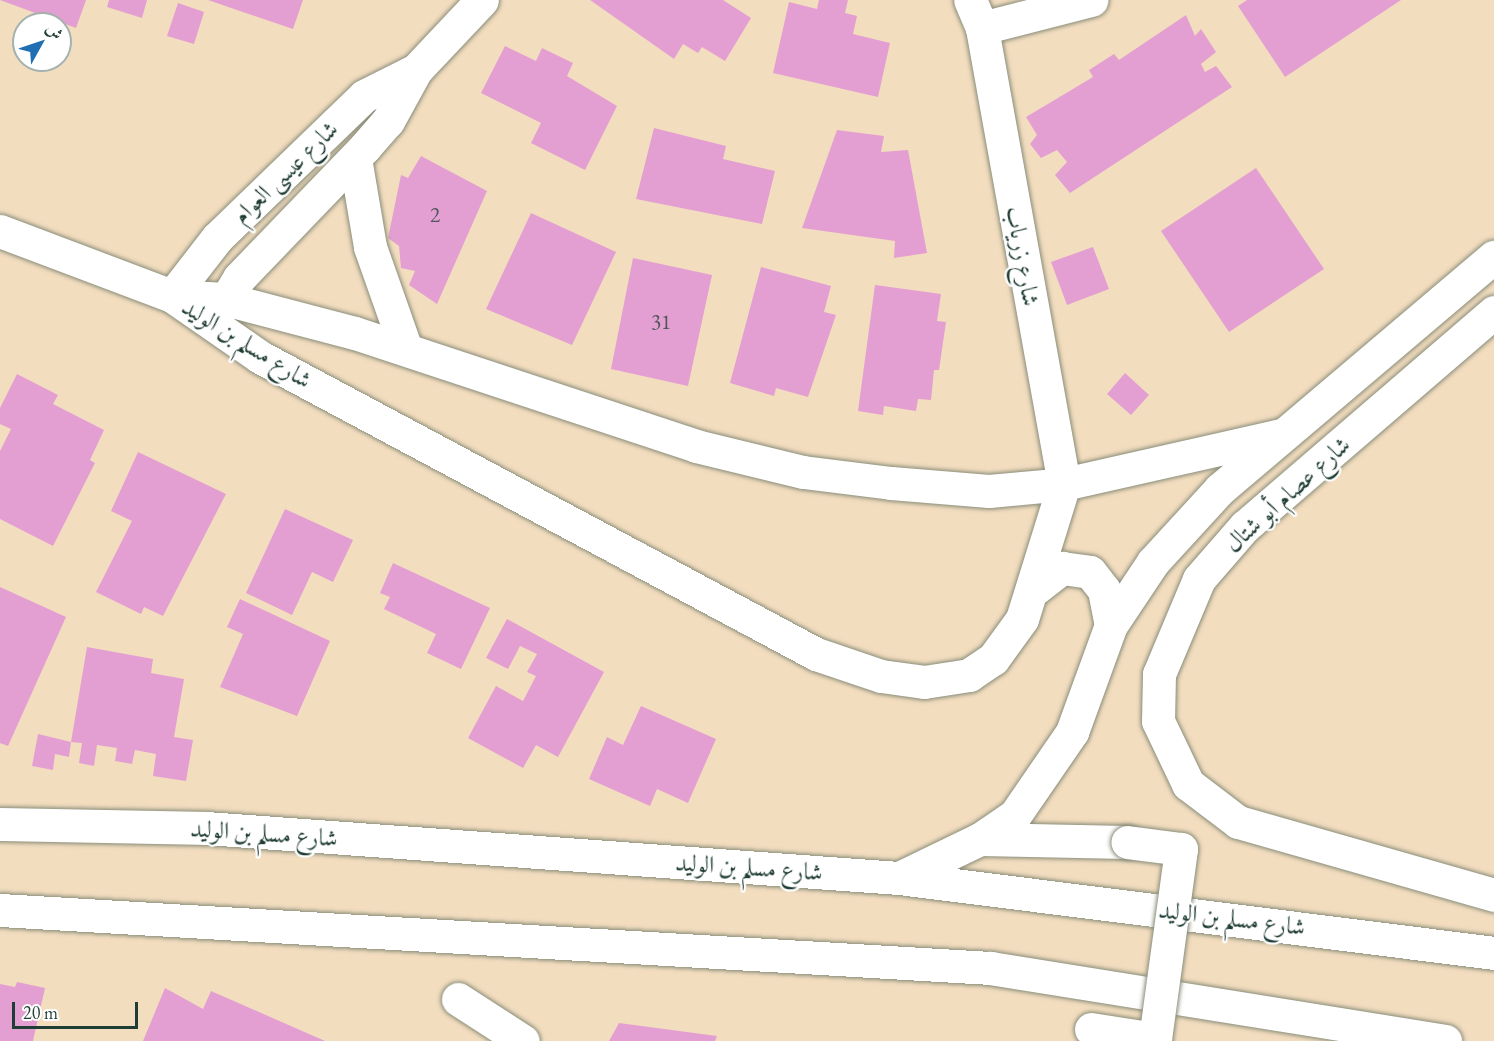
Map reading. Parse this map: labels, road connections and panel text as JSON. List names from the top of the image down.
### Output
{
  "streets": {
    "main road": [
      "شارع عيسى العوام",
      "شارع زرياب",
      "شارع مسلم بن الوليد",
      "شارع عصام أبو شتال"
    ]
  },
  "crossings": [
    ["شارع عيسى العوام", "شارع مسلم بن الوليد"],
    ["شارع زرياب", "شارع مسلم بن الوليد"],
    ["شارع مسلم بن الوليد", "شارع عصام أبو شتال"]
  ],
  "house_numbers": ["2", "31"],
  "scale_bar": "20 m",
  "north": "top right"
}
